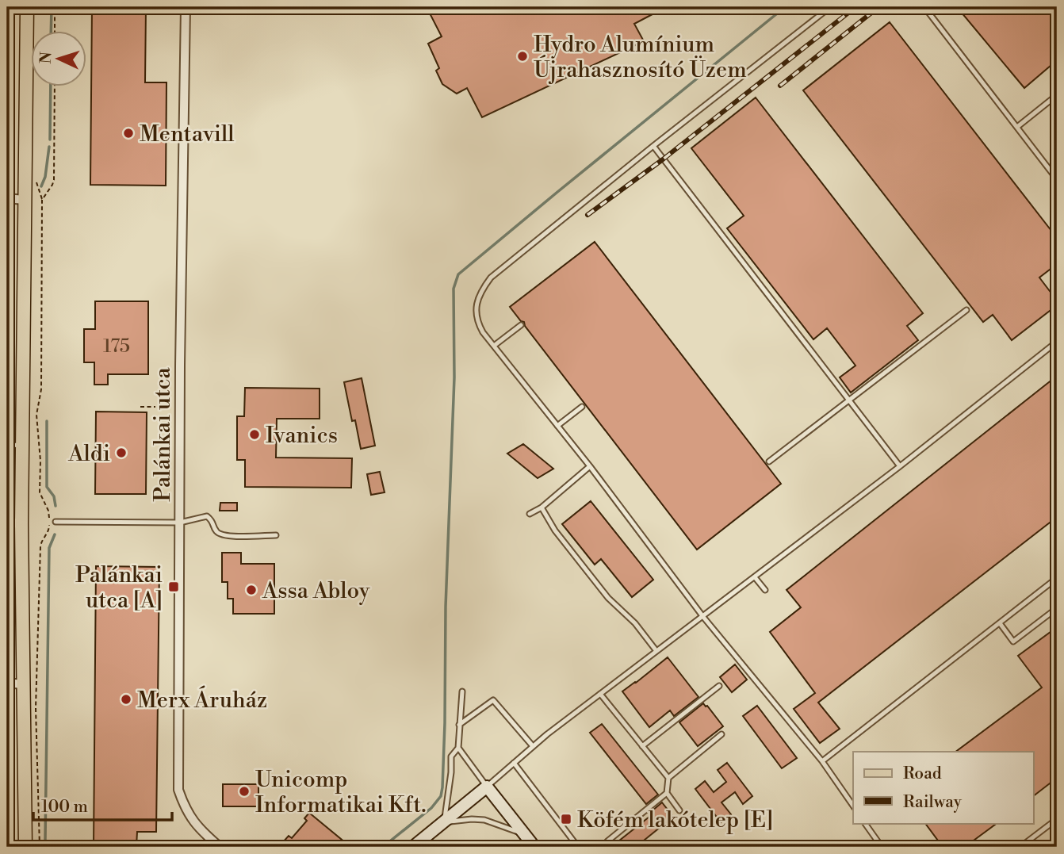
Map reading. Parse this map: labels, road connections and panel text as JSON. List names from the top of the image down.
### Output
{
  "streets": {
    "street": ["Palánkai utca"]
  },
  "places": {
    "other": [
      "Hydro Alumínium Újrahasznosító Üzem",
      "Mentavill",
      "Ivanics",
      "Aldi",
      "Assa Abloy",
      "Merx Áruház",
      "Unicomp Informatikai Kft."
    ],
    "transit": ["Palánkai utca [A]", "Köfém lakótelep [E]"]
  },
  "house_numbers": ["175"],
  "legend": ["Road", "Railway"],
  "scale_bar": "100 m",
  "north": "left"
}
